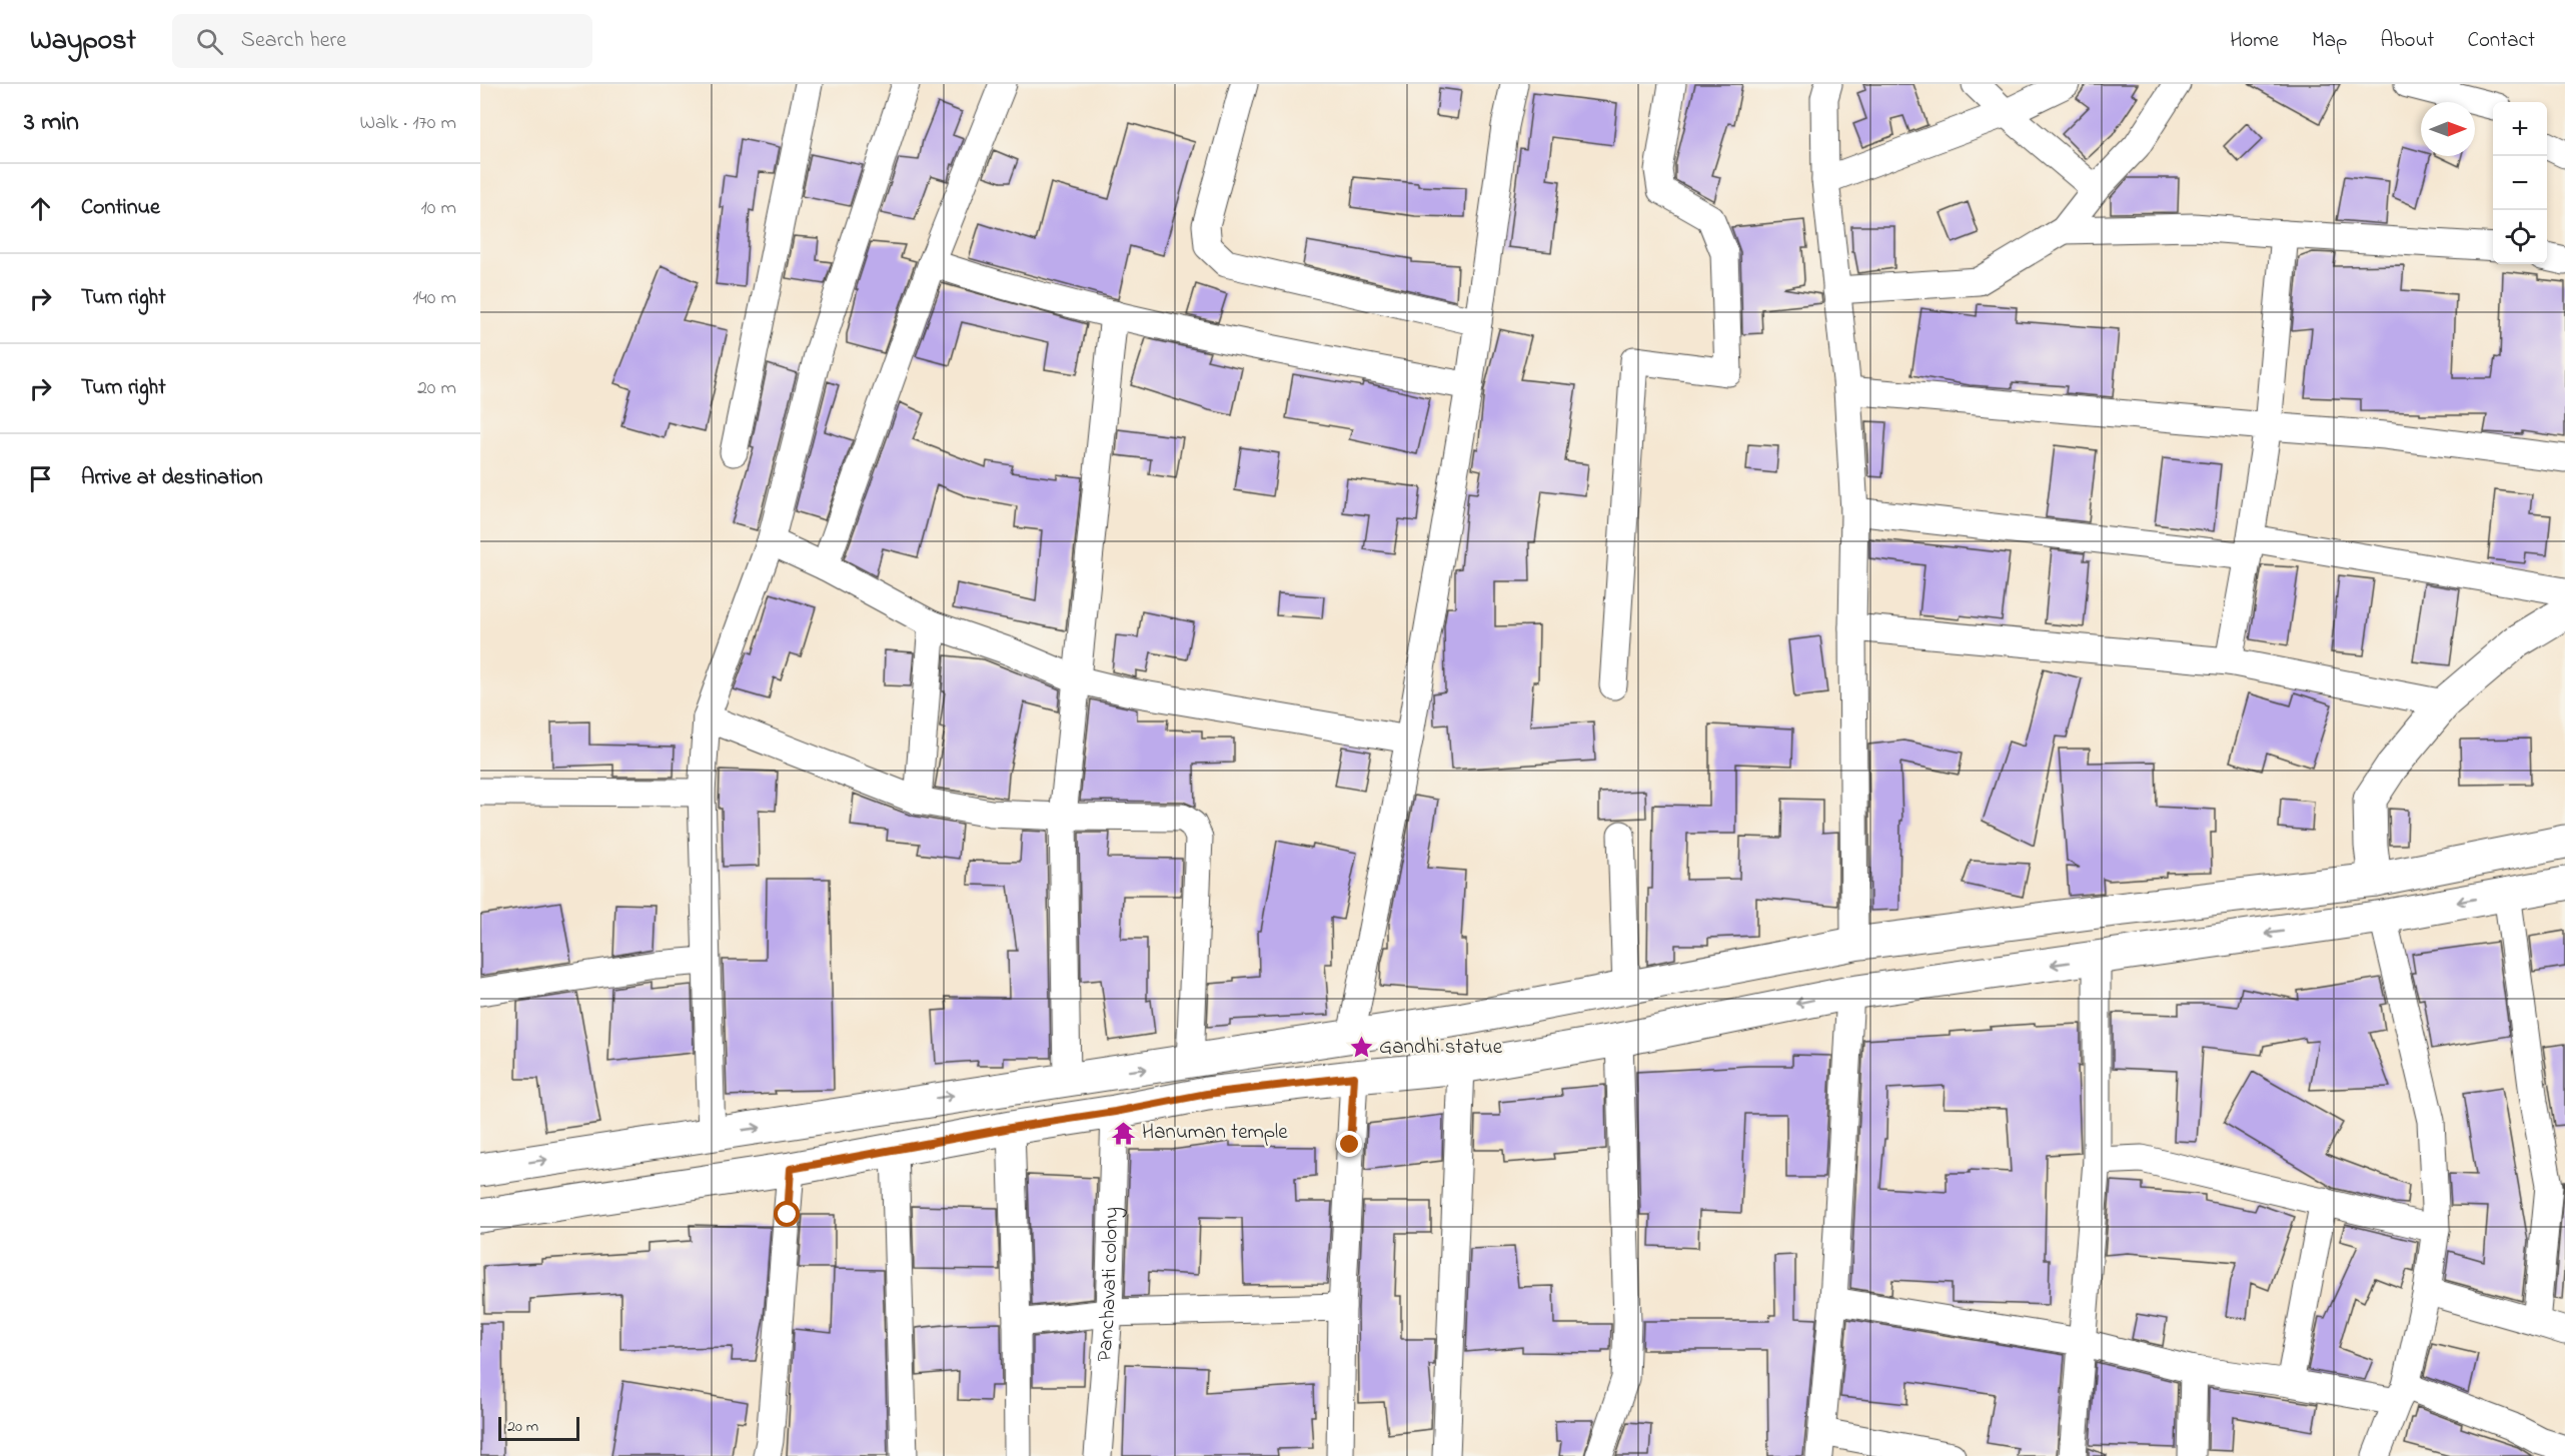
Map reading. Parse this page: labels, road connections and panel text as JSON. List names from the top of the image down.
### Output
{
  "streets": {
    "street": ["Panchavati colony"]
  },
  "places": {
    "place": ["Gandhi statue"],
    "temple": ["Hanuman temple"]
  },
  "scale_bar": "20 m",
  "north": "right",
  "page": {
    "header": "Waypost",
    "search": "Search here",
    "nav": [
      "Home",
      "Map",
      "About",
      "Contact"
    ],
    "heading": ["3 min", "Walk · 170 m"],
    "map_buttons": ["+", "−"],
    "list": [
      ["Continue", "10 m"],
      ["Turn right", "140 m"],
      ["Turn right", "20 m"],
      "Arrive at destination"
    ],
    "scale": "20 m"
  }
}
